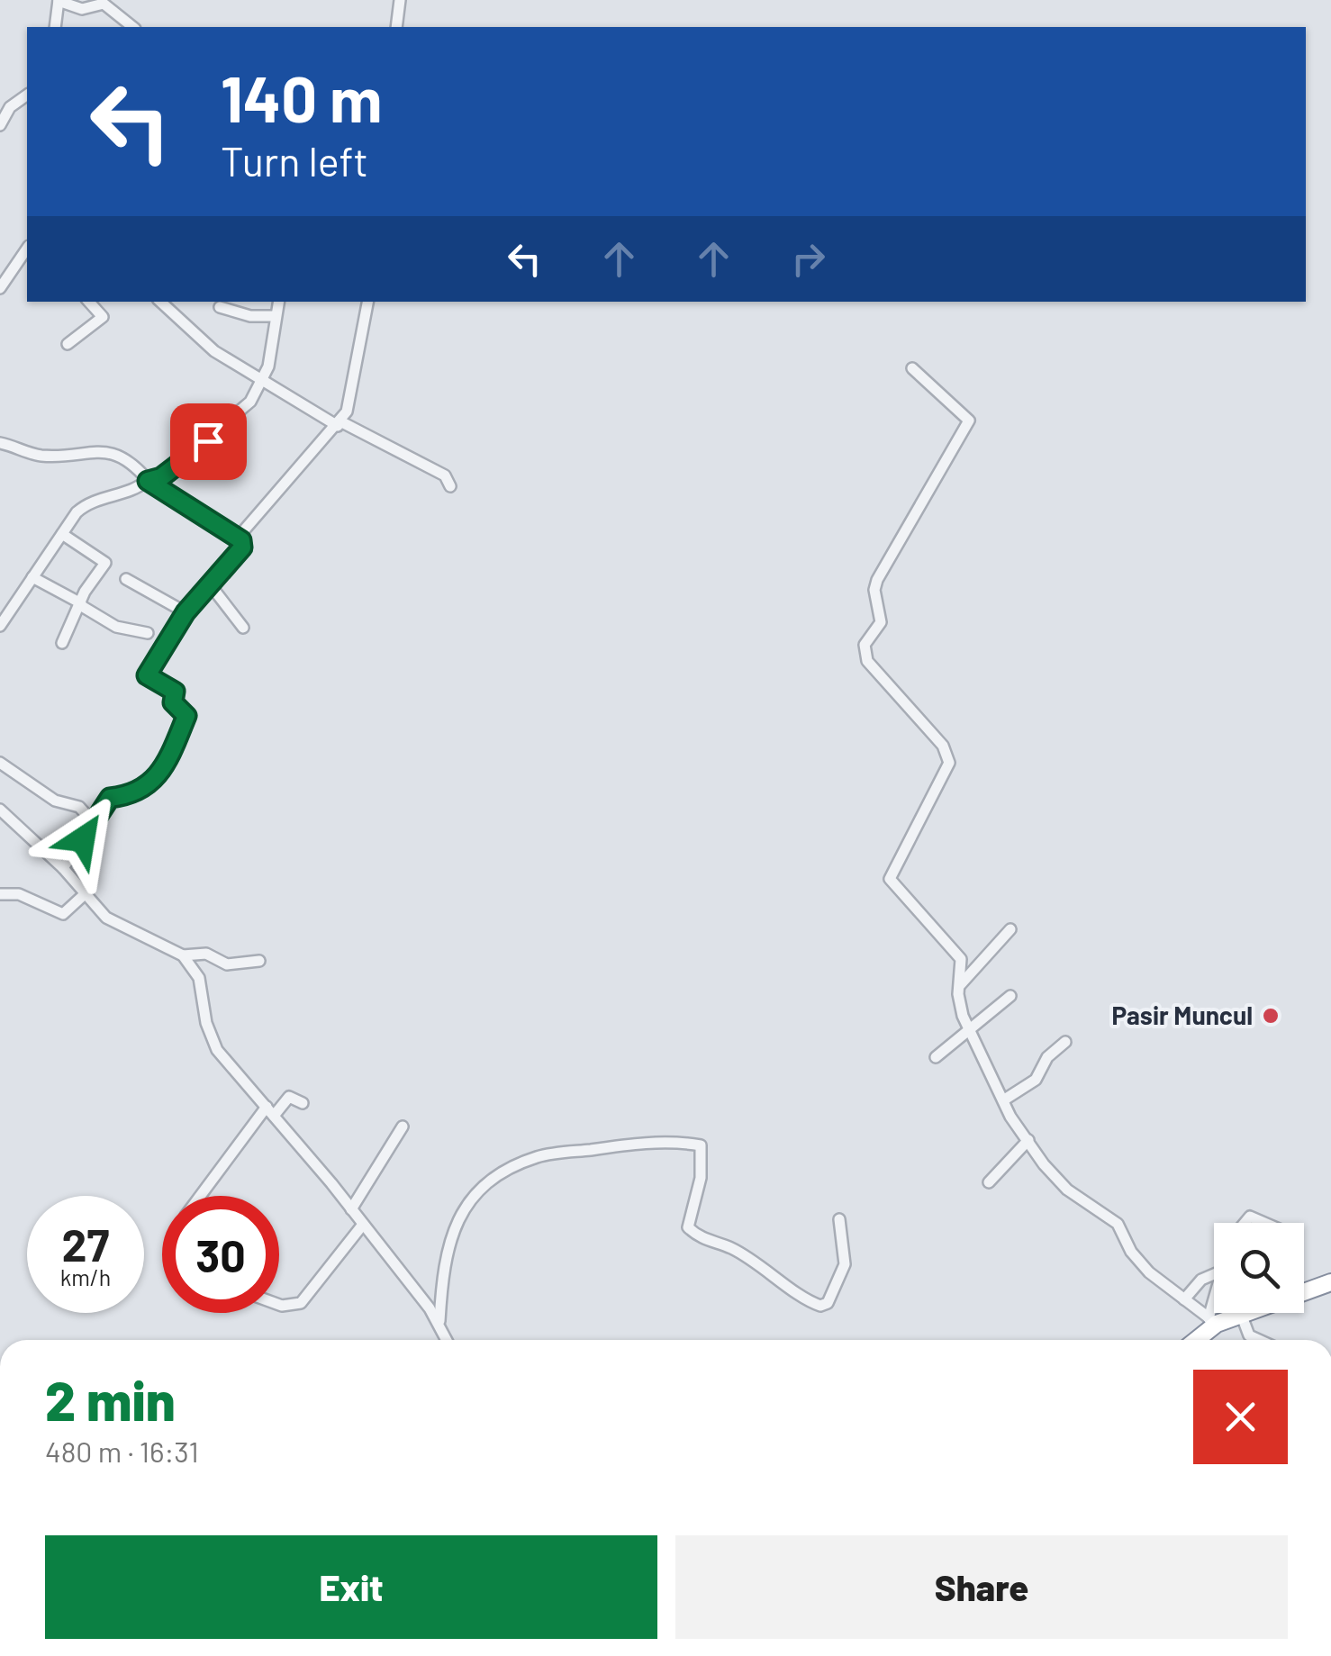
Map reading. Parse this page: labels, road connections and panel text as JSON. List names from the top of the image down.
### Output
{
  "places": ["Pasir Muncul"],
  "page": {
    "turn": ["140 m", "Turn left"],
    "speed": "27 km/h",
    "limit": "30",
    "heading": ["2 min", "480 m · 16:31"],
    "buttons": ["Exit", "Share"]
  }
}
